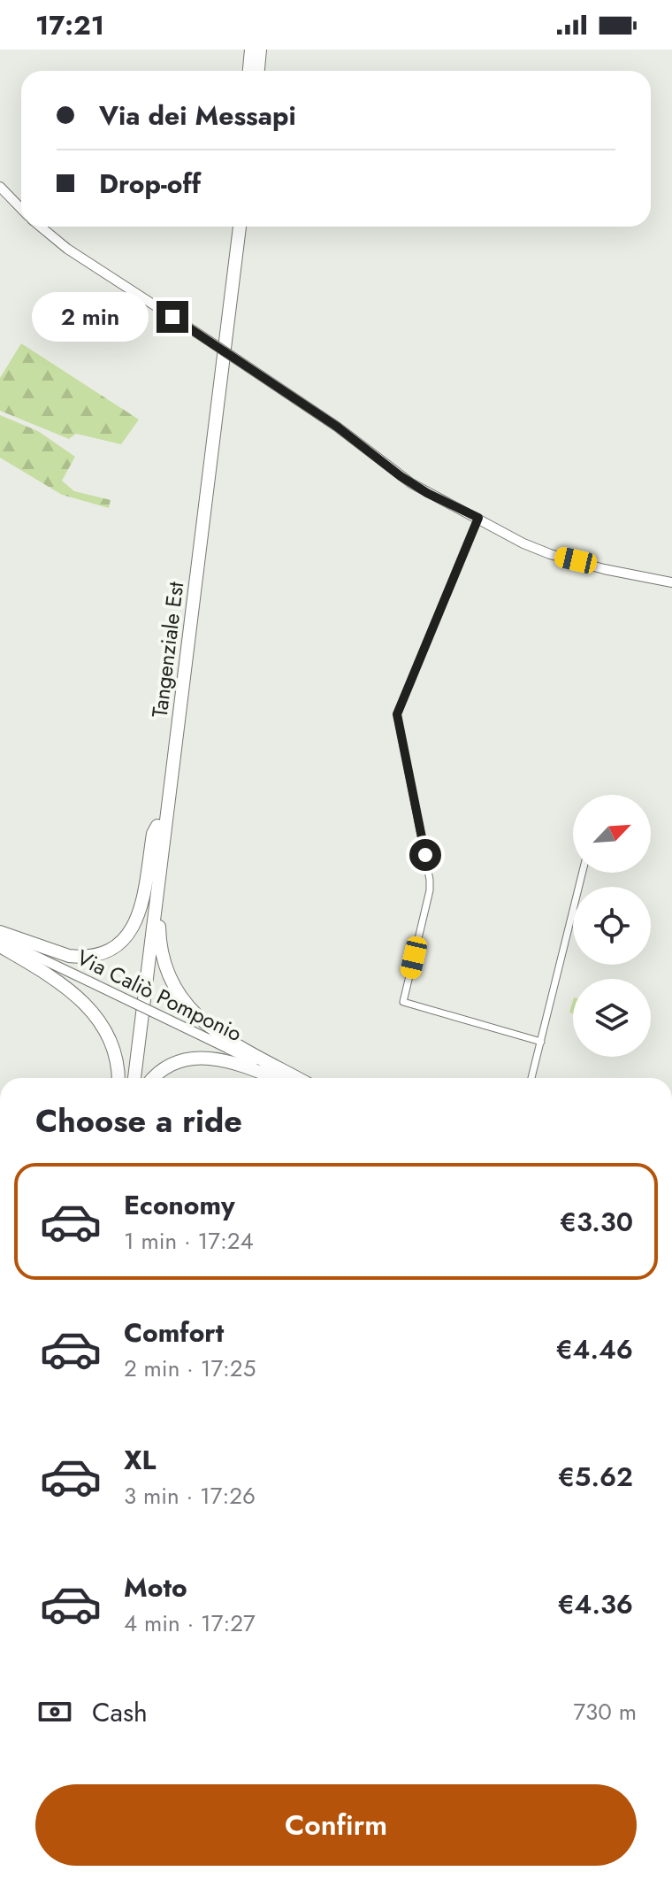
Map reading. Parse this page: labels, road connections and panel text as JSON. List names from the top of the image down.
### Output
{
  "streets": {
    "highway": ["Tangenziale Est"],
    "street": ["Via Caliò Pomponio"]
  },
  "north": "top right",
  "page": {
    "status": "17:21",
    "banner": ["Via dei Messapi", "Drop-off"],
    "bubble": "2 min",
    "heading": "Choose a ride",
    "list": [
      {
        "name": "Economy",
        "note": "1 min · 17:24",
        "value": "€3.30"
      },
      {
        "name": "Comfort",
        "note": "2 min · 17:25",
        "value": "€4.46"
      },
      {
        "name": "XL",
        "note": "3 min · 17:26",
        "value": "€5.62"
      },
      {
        "name": "Moto",
        "note": "4 min · 17:27",
        "value": "€4.36"
      }
    ],
    "pay": ["Cash", "730 m"],
    "buttons": "Confirm"
  }
}
